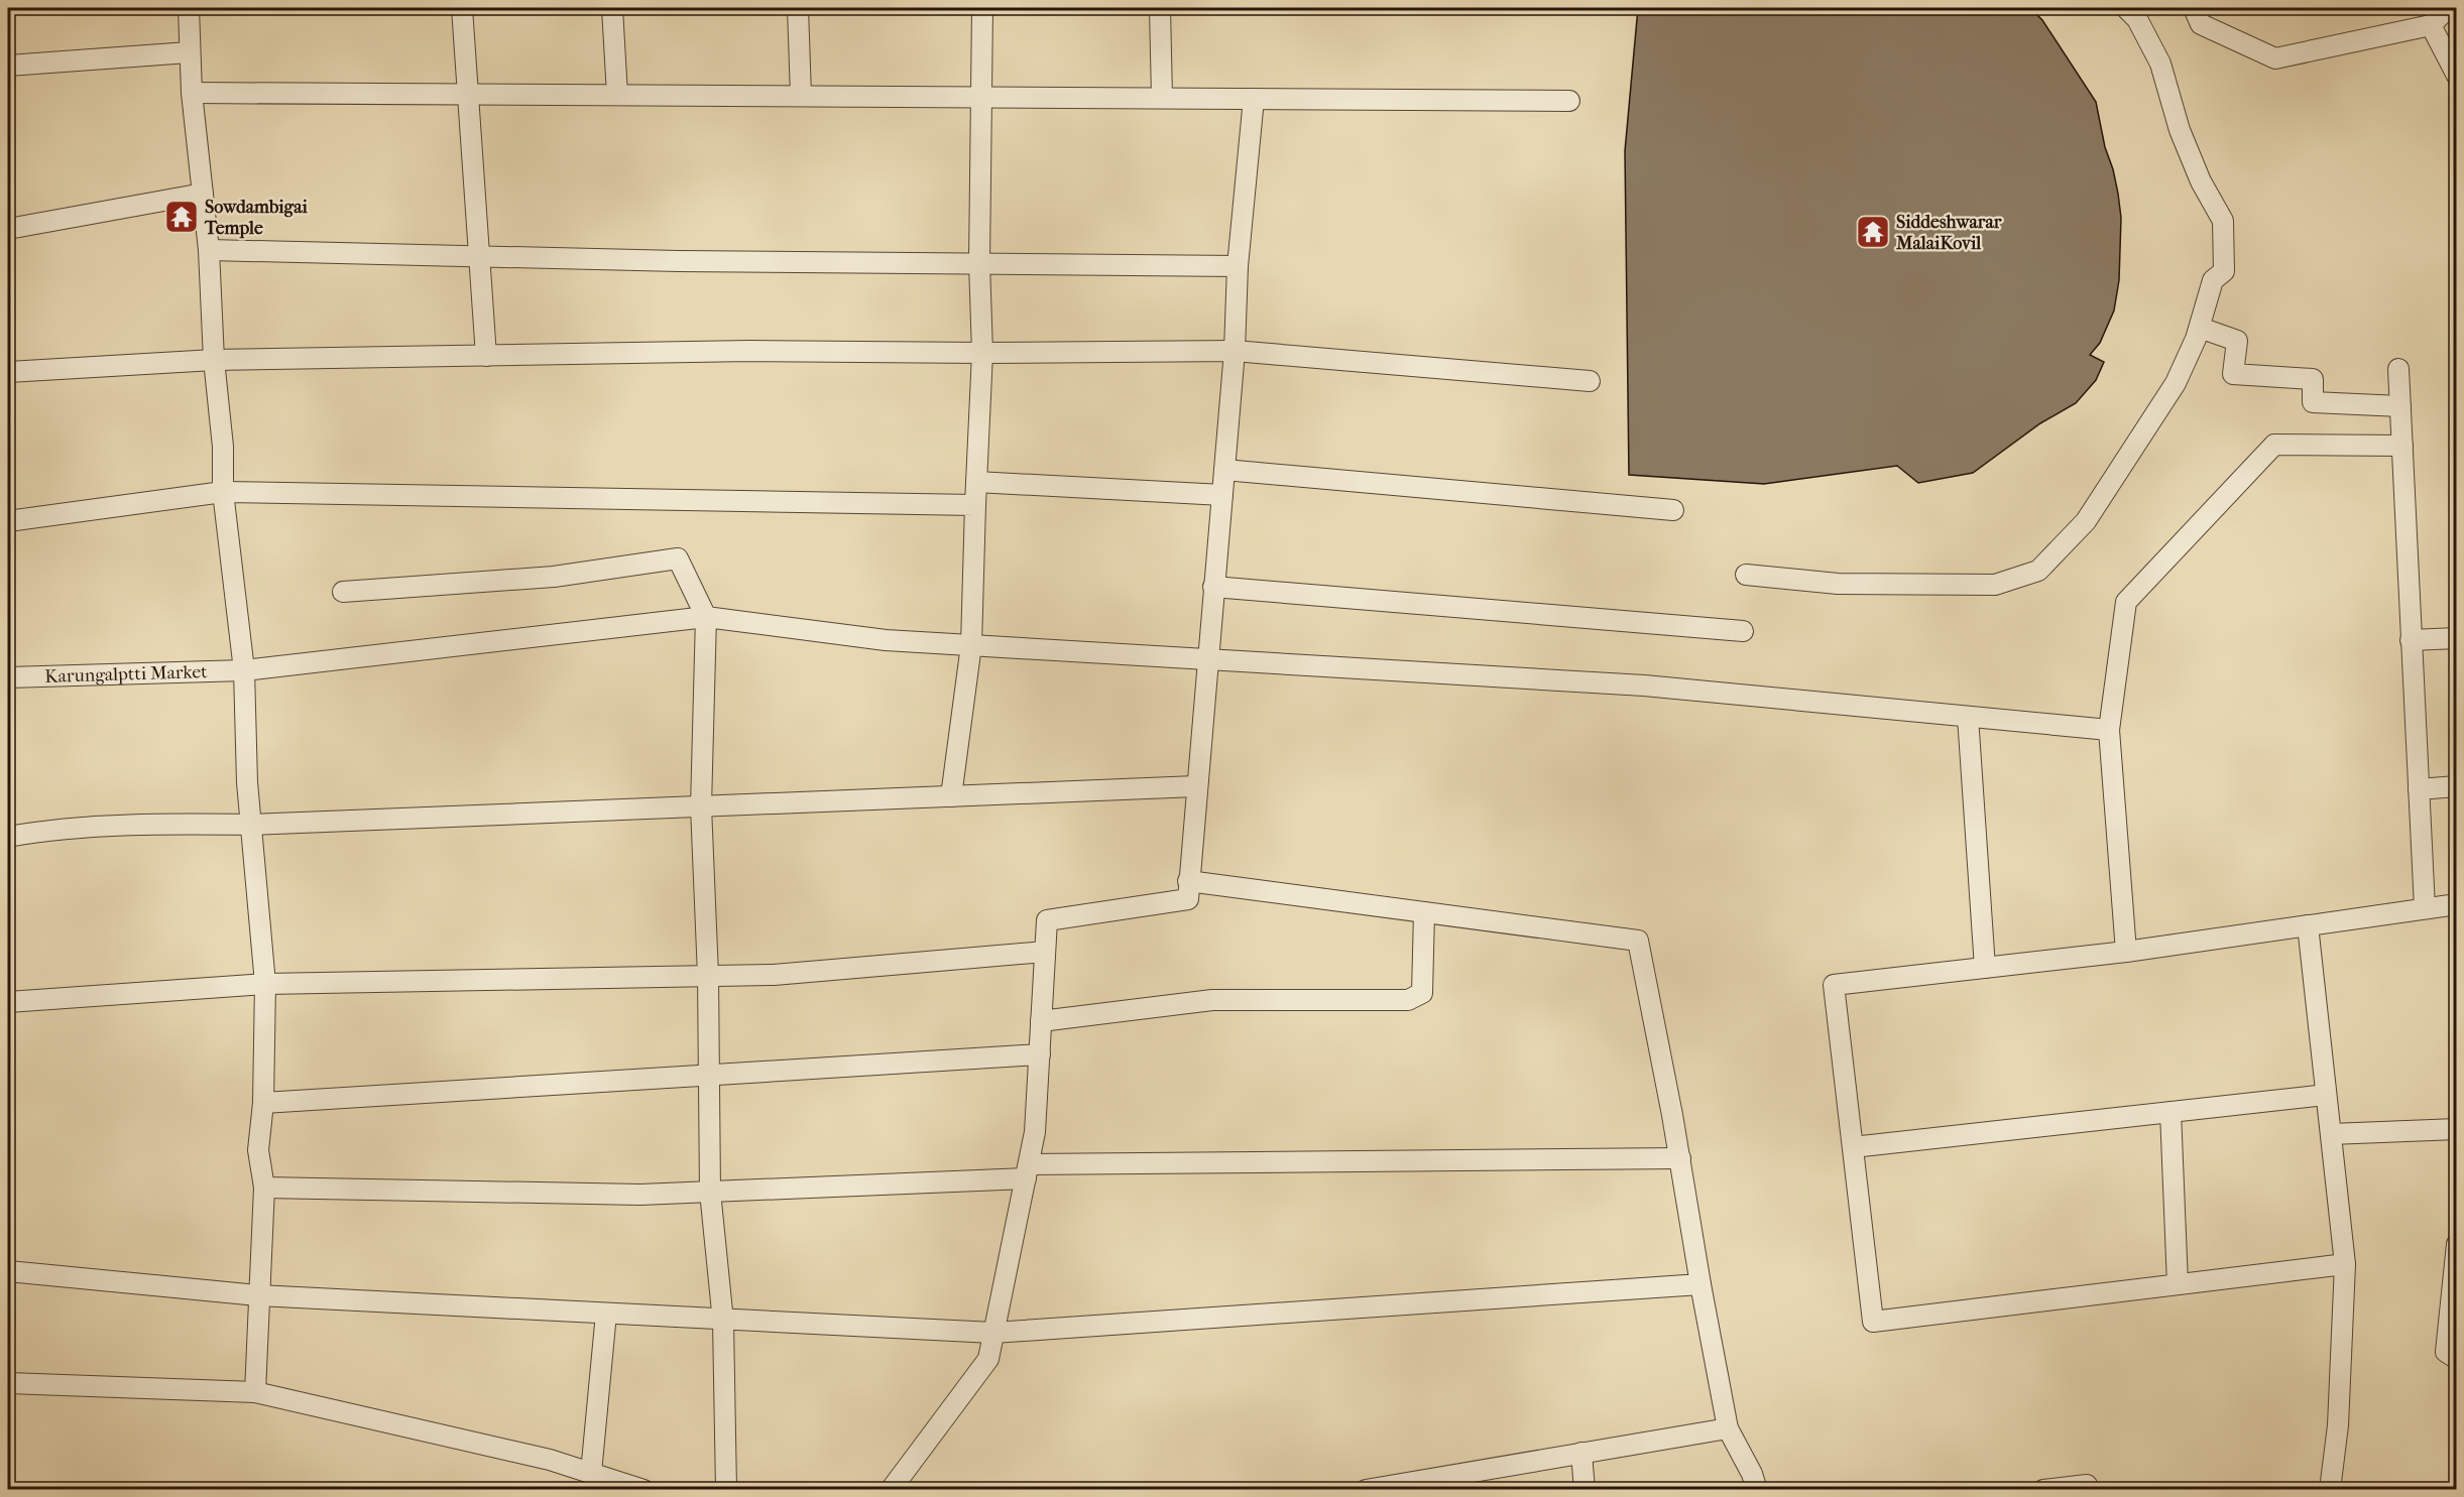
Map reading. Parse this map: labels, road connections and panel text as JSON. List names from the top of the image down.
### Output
{
  "streets": {
    "street": ["Karungalptti Market"]
  },
  "places": {
    "temple": ["Sowdambigai Temple", "Siddeshwarar MalaiKovil"]
  }
}
